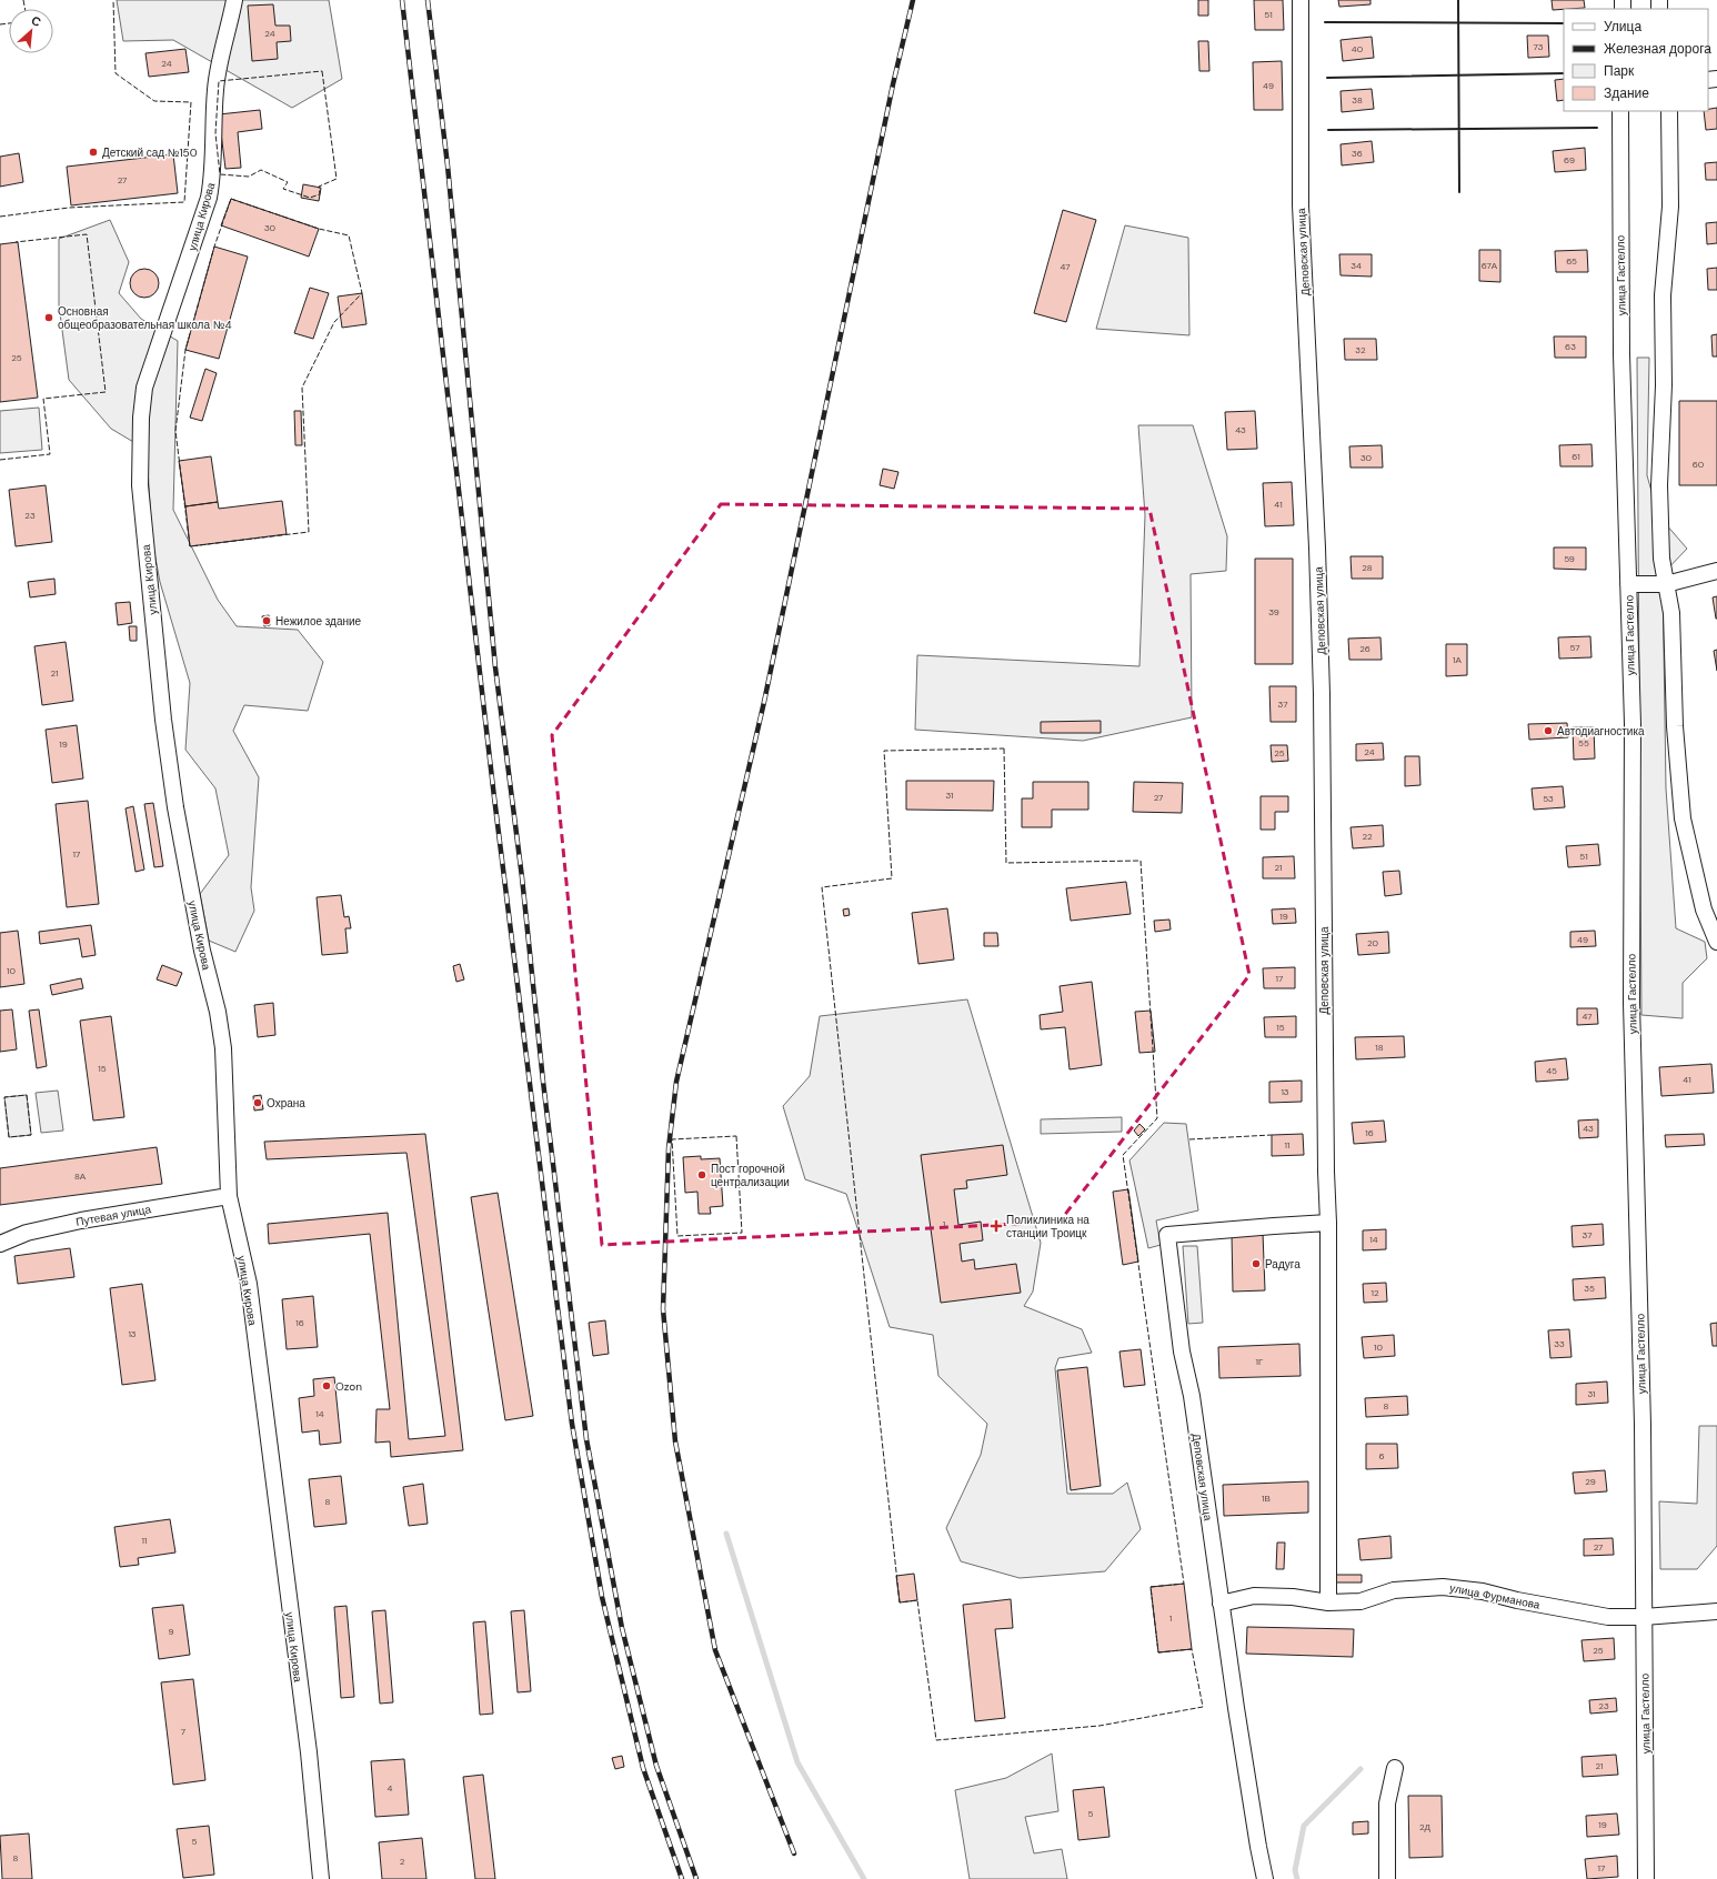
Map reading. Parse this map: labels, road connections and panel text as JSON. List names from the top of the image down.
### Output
{
  "streets": {
    "street": [
      "улица Кирова",
      "Деповская улица",
      "улица Гастелло",
      "Путевая улица",
      "улица Фурманова"
    ]
  },
  "crossings": [
    ["улица Кирова", "Путевая улица"],
    ["Деповская улица", "улица Фурманова"],
    ["улица Гастелло", "улица Фурманова"]
  ],
  "places": {
    "other": [
      "Детский сад №150",
      "Основная общеобразовательная школа №4",
      "Нежилое здание",
      "Автодиагностика",
      "Охрана",
      "Пост горочной централизации",
      "Радуга",
      "Ozon"
    ],
    "health": ["Поликлиника на станции Троицк"]
  },
  "house_numbers": [
    "51",
    "24",
    "73",
    "40",
    "24",
    "49",
    "38",
    "36",
    "69",
    "27",
    "30",
    "65",
    "34",
    "67А",
    "47",
    "63",
    "32",
    "25",
    "43",
    "61",
    "30",
    "60",
    "41",
    "23",
    "59",
    "28",
    "39",
    "57",
    "26",
    "1А",
    "21",
    "37",
    "55",
    "19",
    "24",
    "25",
    "31",
    "27",
    "53",
    "22",
    "17",
    "51",
    "21",
    "19",
    "49",
    "20",
    "10",
    "17",
    "47",
    "15",
    "18",
    "15",
    "45",
    "41",
    "13",
    "43",
    "16",
    "11",
    "8А",
    "1",
    "37",
    "14",
    "35",
    "12",
    "16",
    "13",
    "33",
    "10",
    "1Г",
    "31",
    "8",
    "14",
    "6",
    "29",
    "1В",
    "8",
    "11",
    "27",
    "1",
    "9",
    "25",
    "23",
    "7",
    "21",
    "4",
    "5",
    "19",
    "2Д",
    "5",
    "8",
    "2",
    "17"
  ],
  "legend": [
    "Улица",
    "Железная дорога",
    "Парк",
    "Здание"
  ],
  "north": "top right"
}
